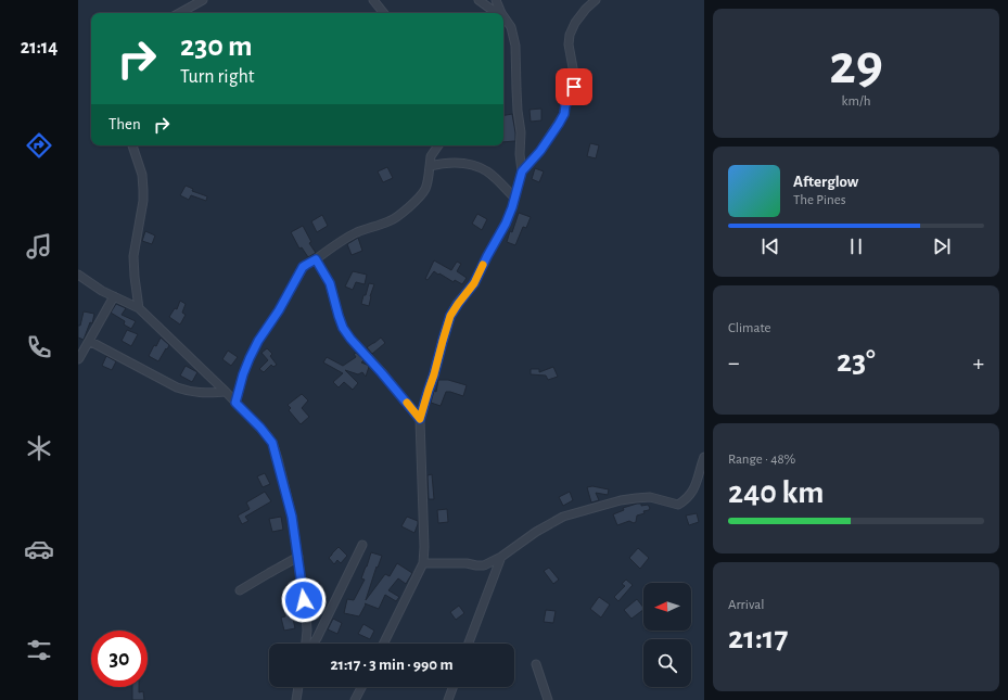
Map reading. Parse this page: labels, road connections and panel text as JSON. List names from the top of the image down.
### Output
{
  "north": "left",
  "page": {
    "tabs": "21:14",
    "tile": [
      ["29", "km/h"],
      "Climate",
      ["Range · 48%", "240 km"],
      ["Arrival", "21:17"]
    ],
    "turn": ["230 m", "Turn right"],
    "then": "Then",
    "song": ["Afterglow", "The Pines"],
    "heat": ["−", "23°", "+"],
    "limit": "30",
    "trip": "21:17 · 3 min · 990 m"
  }
}
